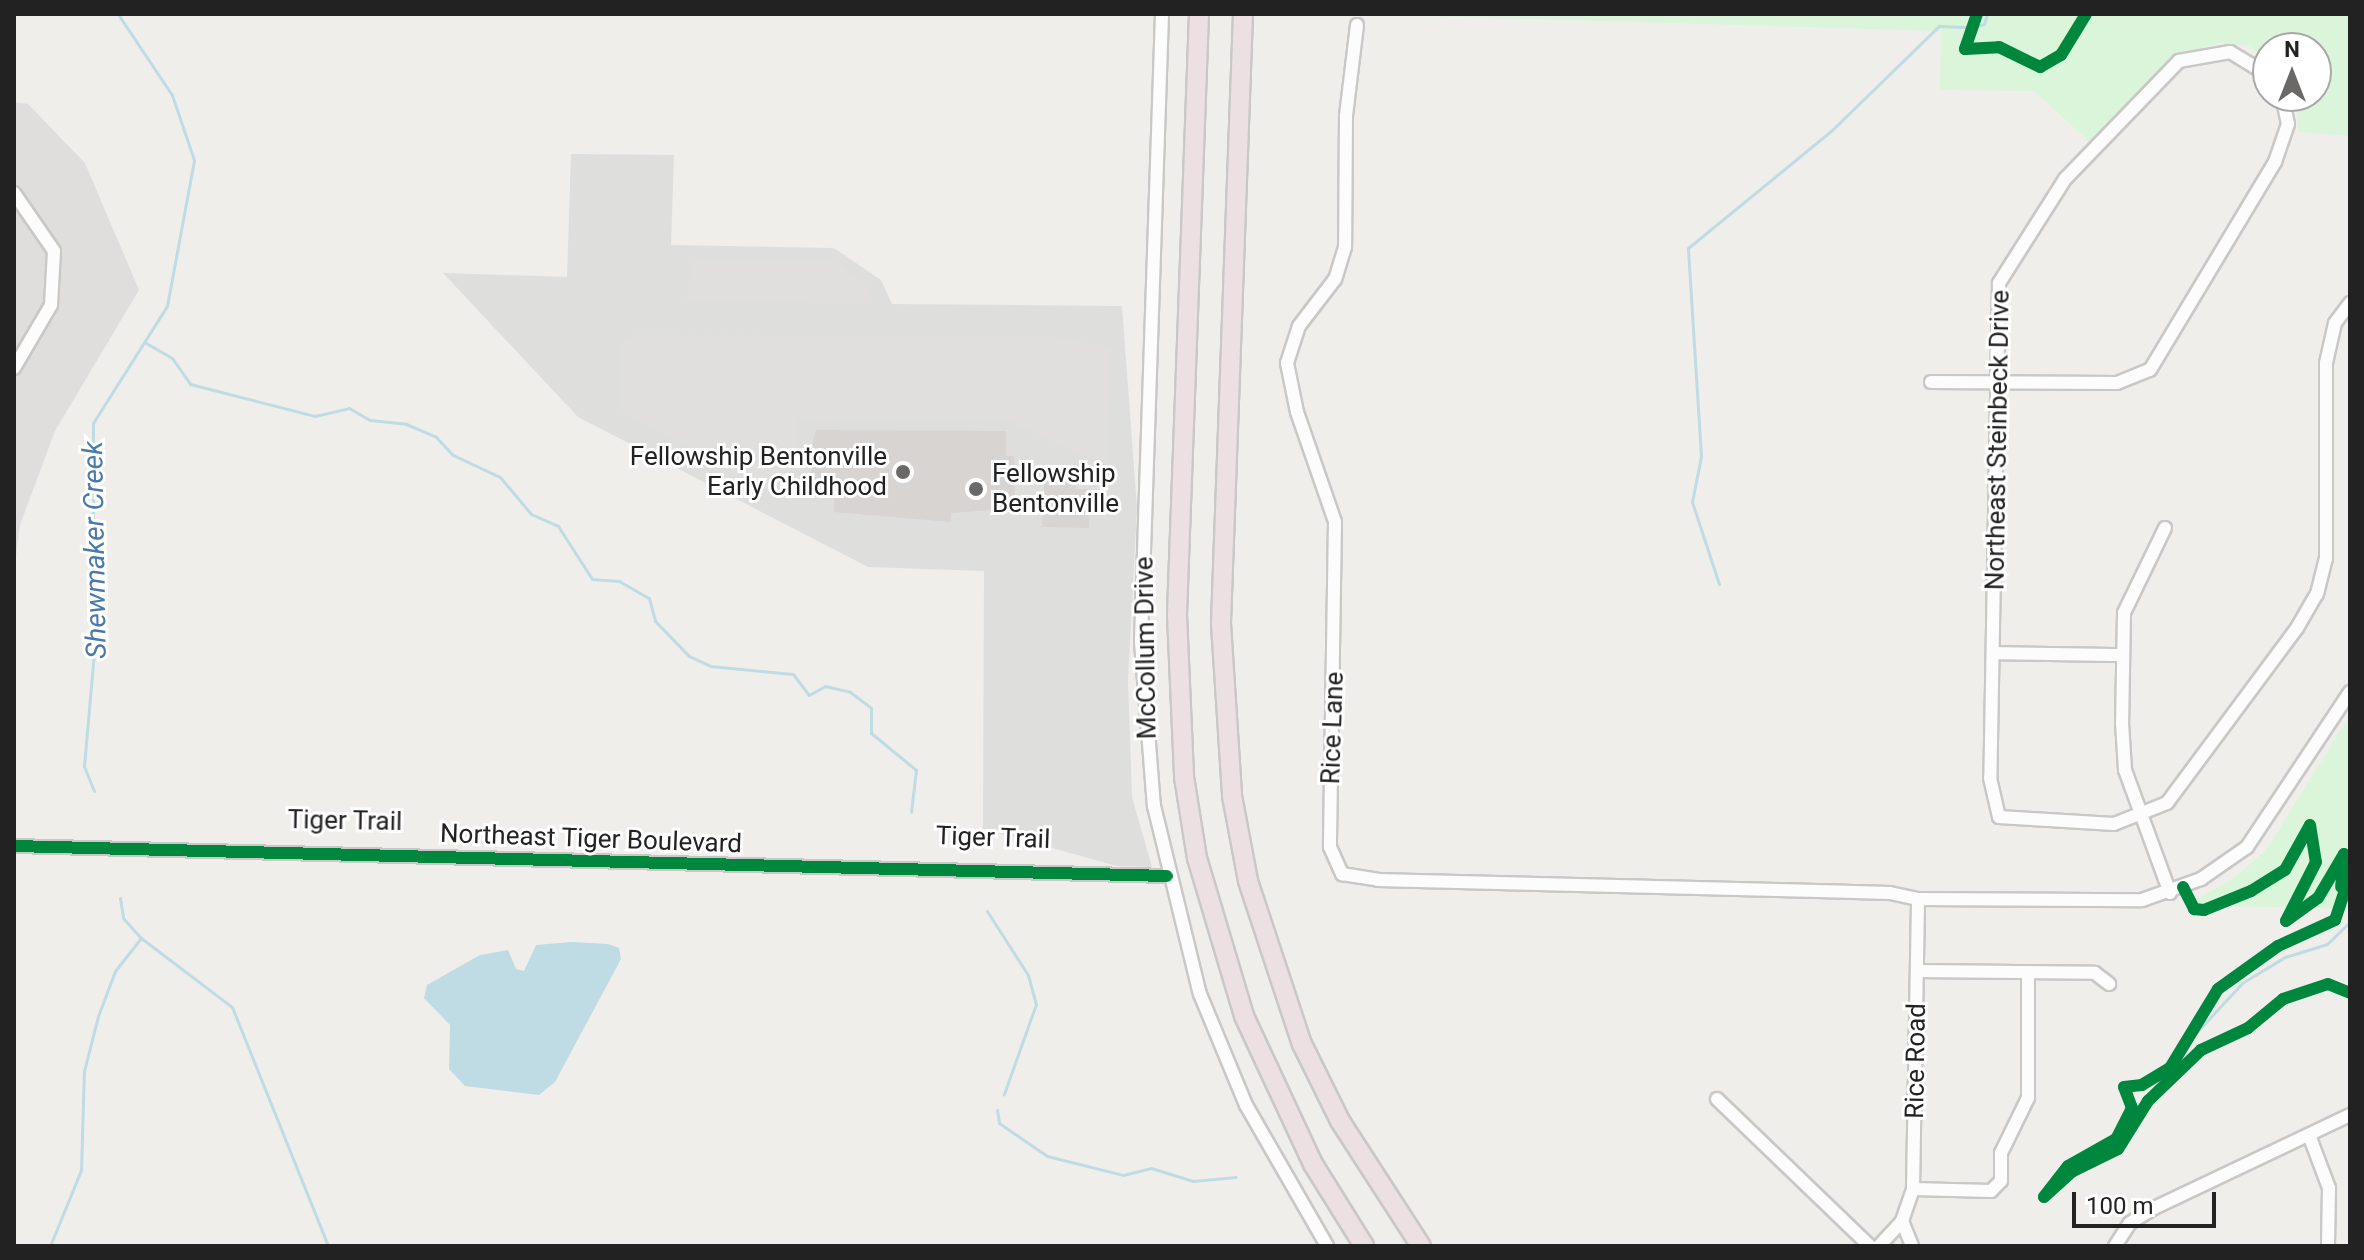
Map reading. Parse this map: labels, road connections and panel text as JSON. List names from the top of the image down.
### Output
{
  "streets": {
    "street": [
      "Northeast Steinbeck Drive",
      "McCollum Drive",
      "Rice Lane",
      "Northeast Tiger Boulevard",
      "Rice Road"
    ]
  },
  "crossings": [
    ["McCollum Drive", "Northeast Tiger Boulevard"],
    ["Rice Lane", "Rice Road"]
  ],
  "water": ["Shewmaker Creek"],
  "places": ["Fellowship Bentonville Early Childhood", "Fellowship Bentonville"],
  "scale_bar": "100 m",
  "north": "top"
}
